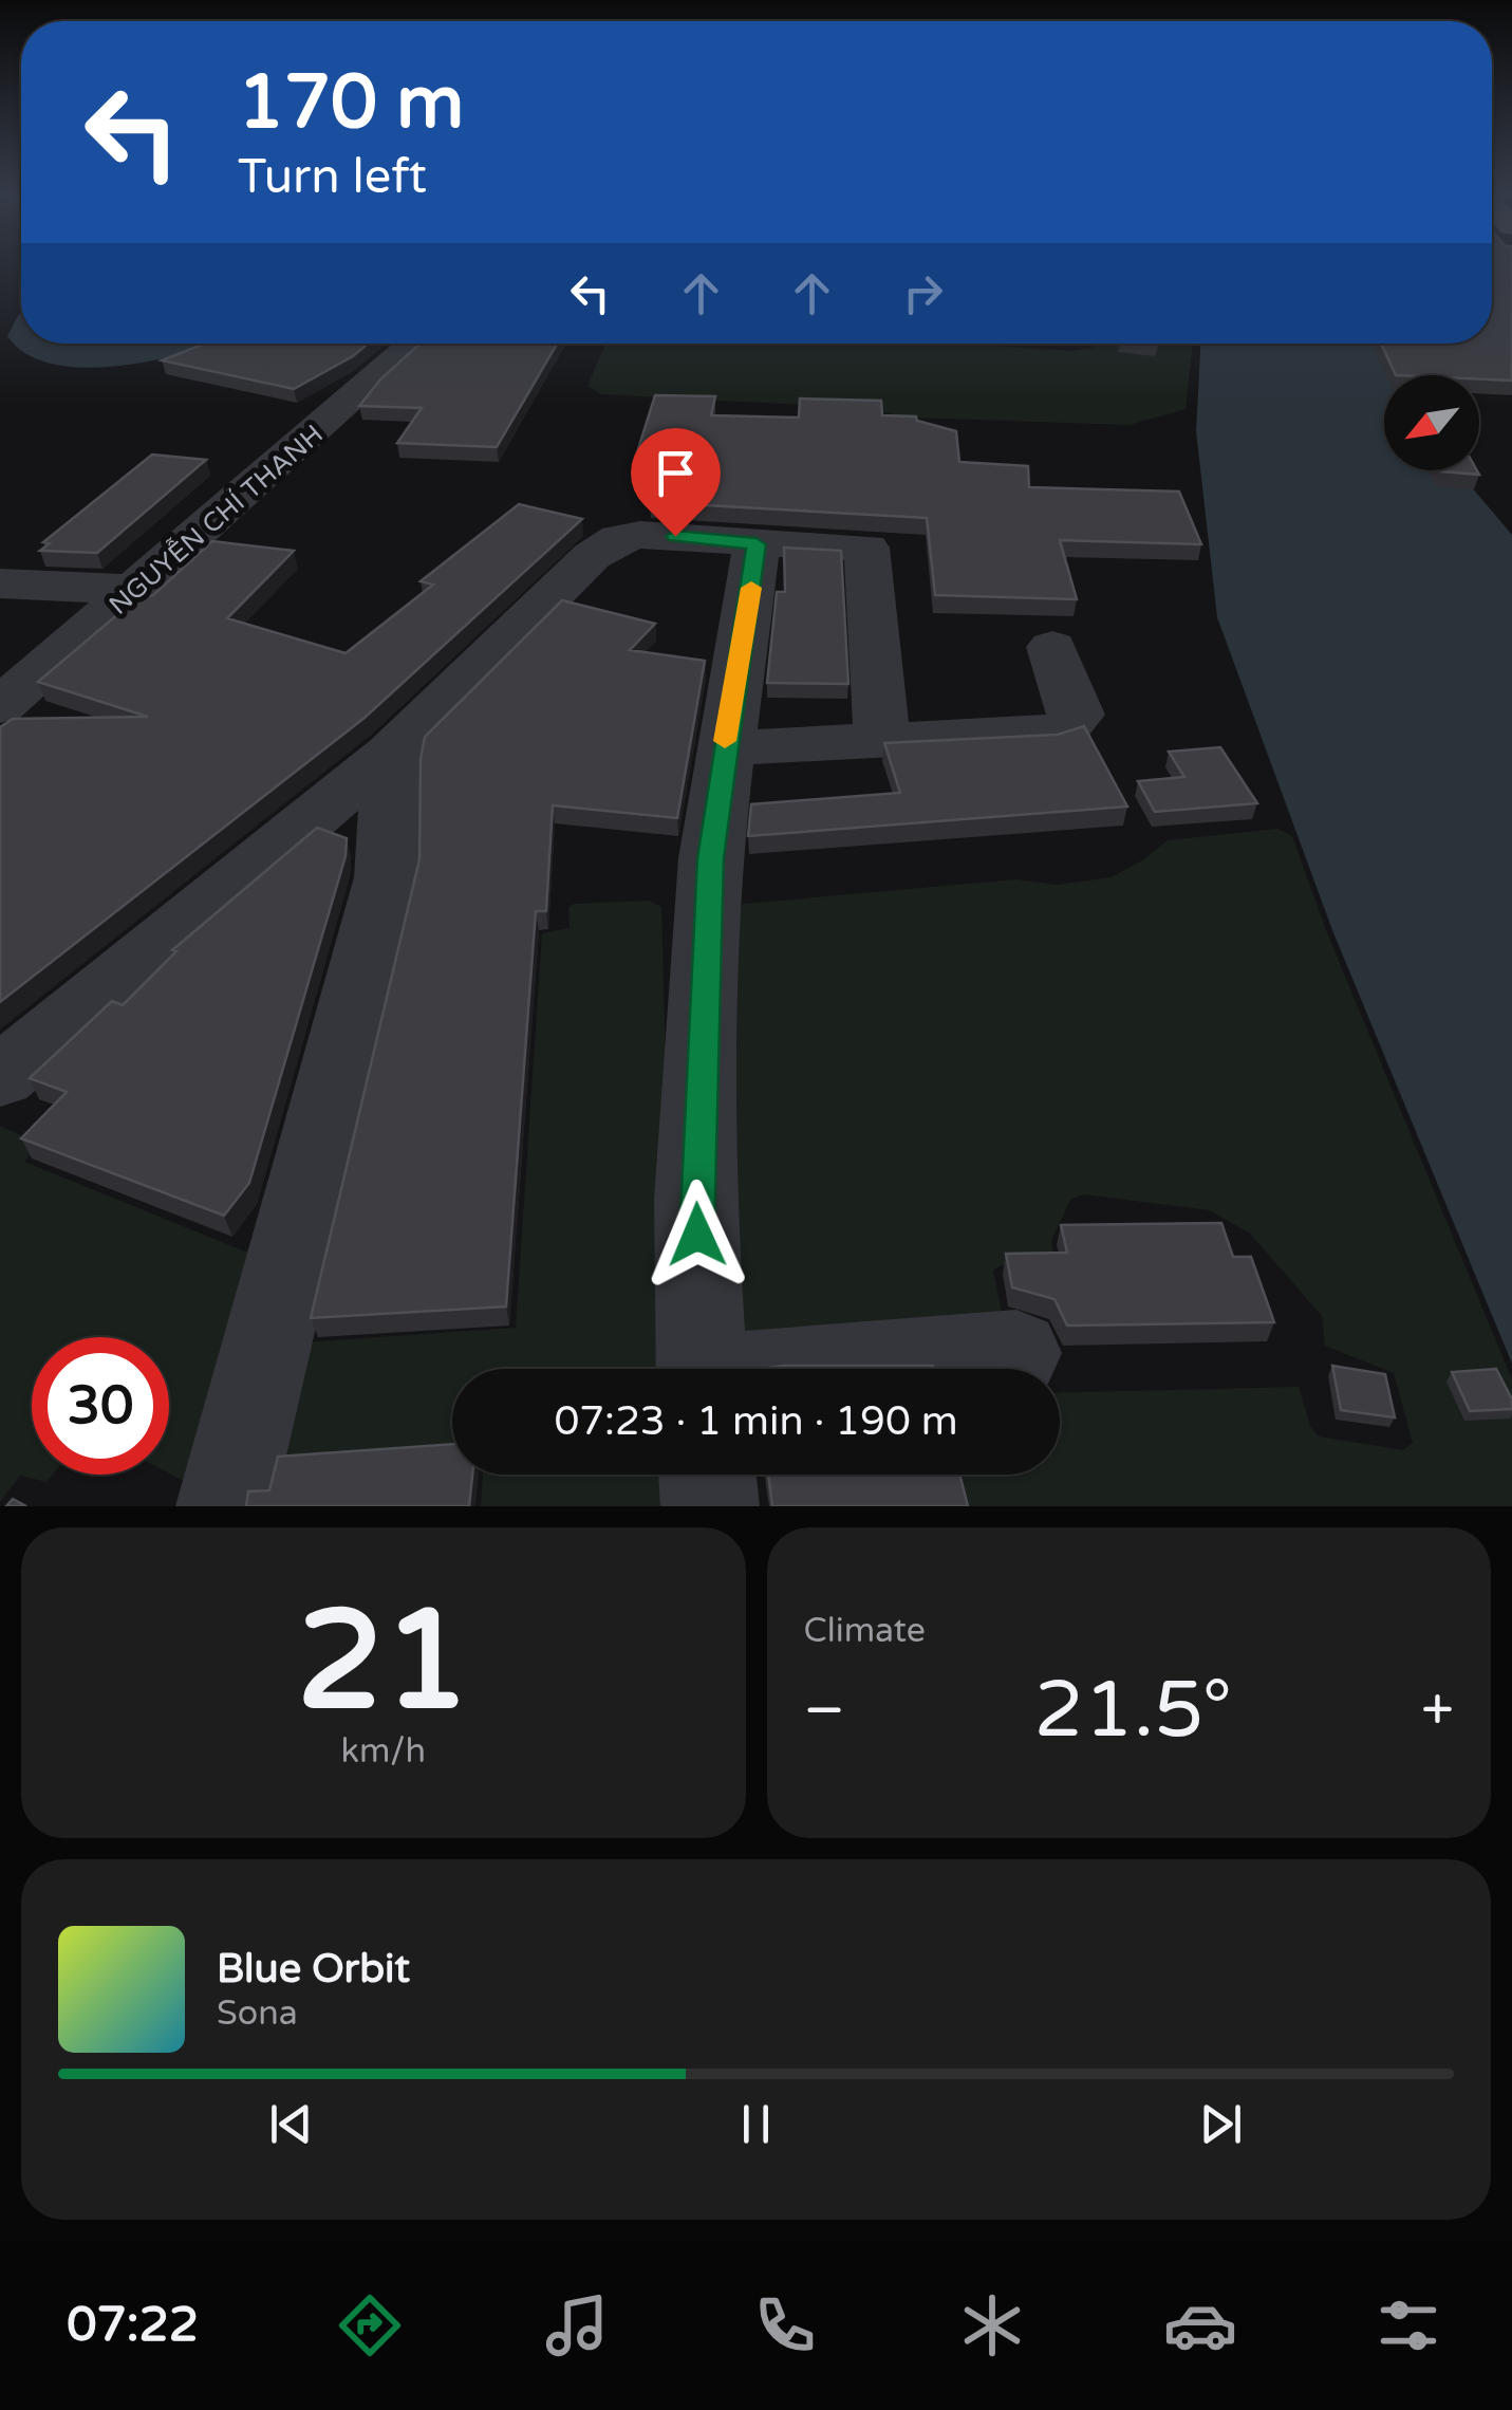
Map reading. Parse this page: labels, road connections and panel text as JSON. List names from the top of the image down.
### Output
{
  "streets": {
    "street": ["NGUYỄN CHÍ THANH"]
  },
  "north": "bottom left",
  "page": {
    "turn": ["170 m", "Turn left"],
    "limit": "30",
    "trip": "07:23 · 1 min · 190 m",
    "tile": [
      ["21", "km/h"],
      "Climate"
    ],
    "heat": ["−", "21.5°", "+"],
    "song": ["Blue Orbit", "Sona"],
    "tabs": "07:22"
  }
}
